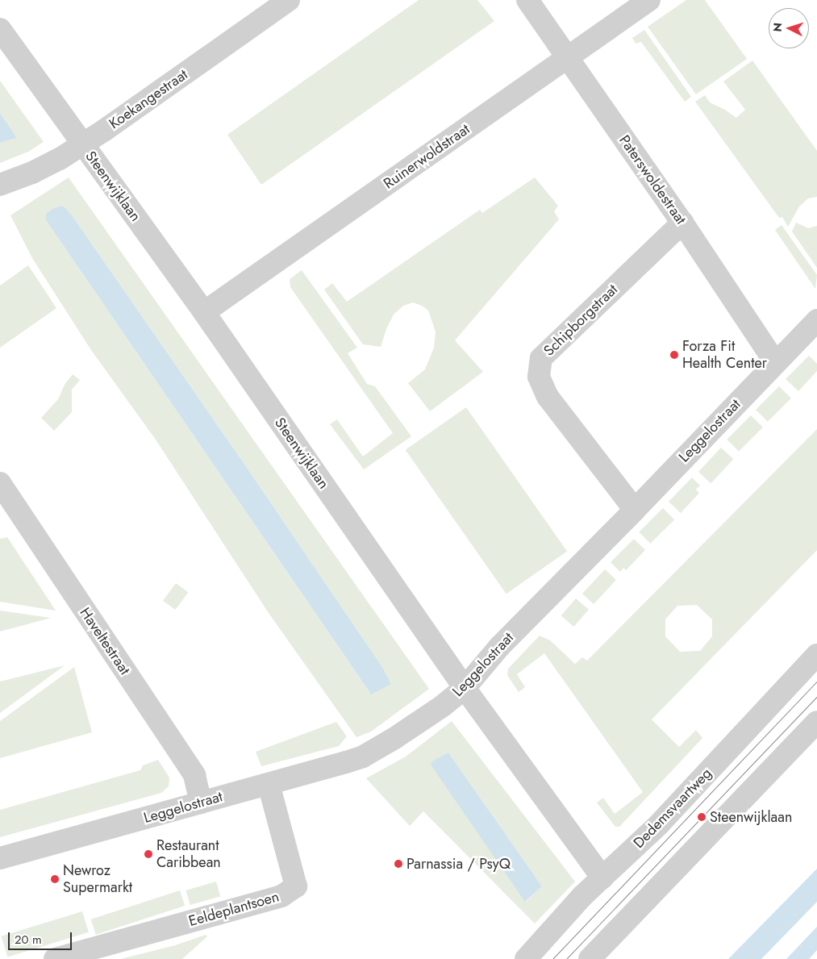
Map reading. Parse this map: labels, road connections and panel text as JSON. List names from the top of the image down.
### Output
{
  "streets": {
    "street": [
      "Koekangestraat",
      "Ruinerwoldstraat",
      "Paterswoldestraat",
      "Steenwijklaan",
      "Schipborgstraat",
      "Leggelostraat",
      "Haveltestraat",
      "Dedemsvaartweg",
      "Eeldeplantsoen"
    ]
  },
  "crossings": [
    ["Koekangestraat", "Steenwijklaan"],
    ["Ruinerwoldstraat", "Paterswoldestraat"],
    ["Ruinerwoldstraat", "Steenwijklaan"],
    ["Paterswoldestraat", "Schipborgstraat"],
    ["Paterswoldestraat", "Leggelostraat"],
    ["Steenwijklaan", "Leggelostraat"],
    ["Steenwijklaan", "Dedemsvaartweg"],
    ["Schipborgstraat", "Leggelostraat"],
    ["Leggelostraat", "Haveltestraat"],
    ["Leggelostraat", "Eeldeplantsoen"]
  ],
  "places": [
    "Forza Fit Health Center",
    "Steenwijklaan",
    "Restaurant Caribbean",
    "Parnassia / PsyQ",
    "Newroz Supermarkt"
  ],
  "scale_bar": "20 m",
  "north": "left"
}
